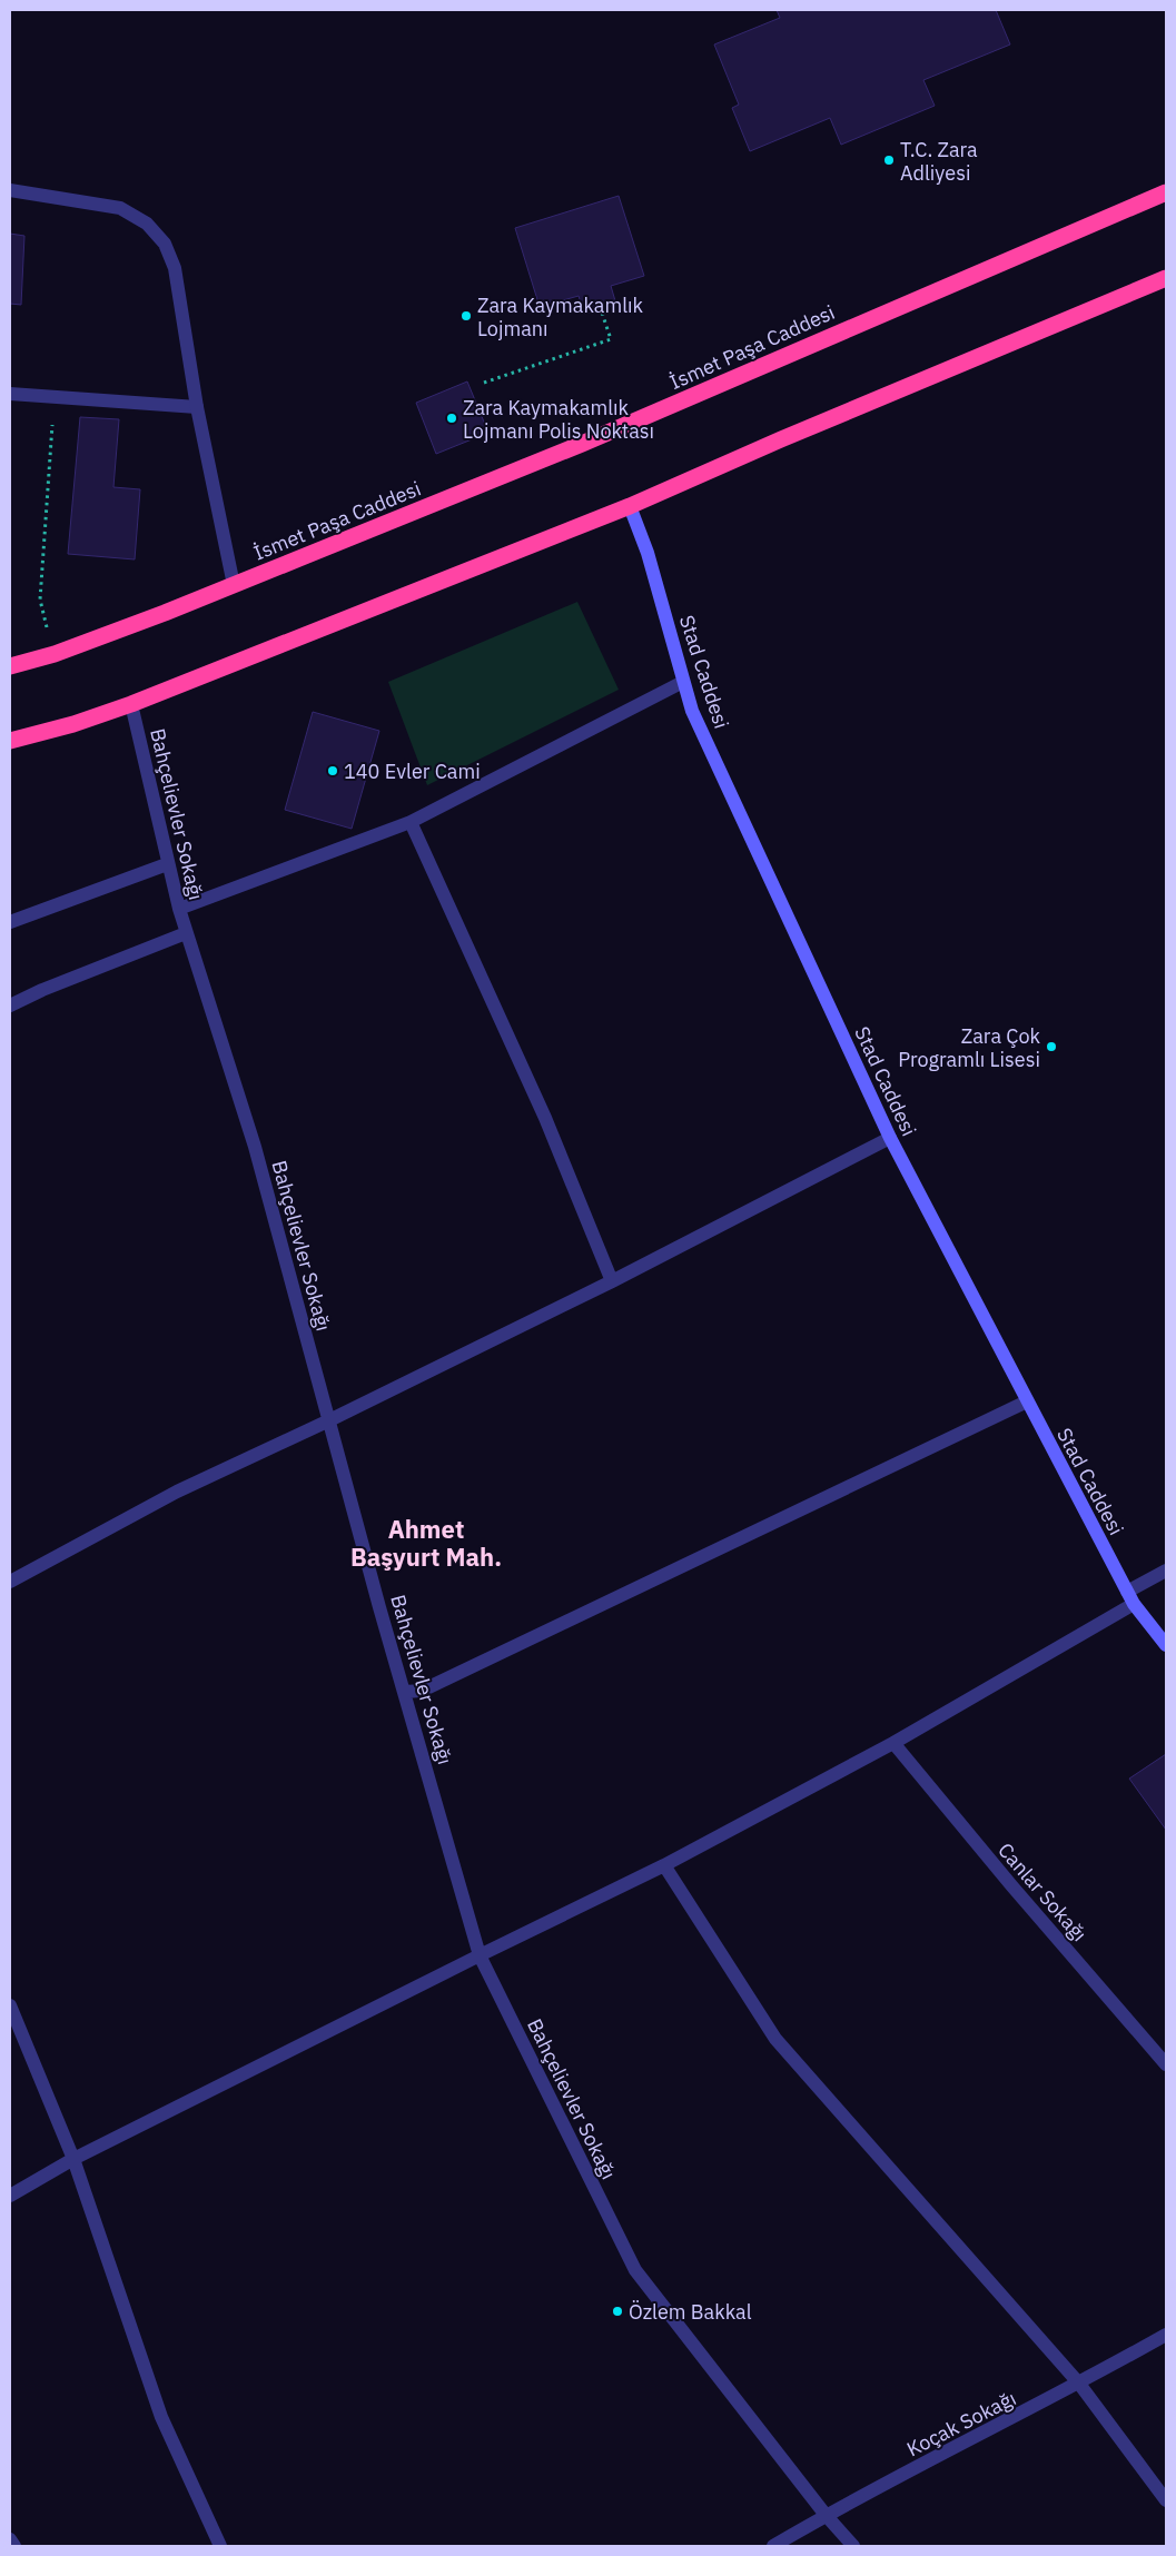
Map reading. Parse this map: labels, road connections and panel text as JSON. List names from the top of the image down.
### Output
{
  "streets": {
    "highway": ["İsmet Paşa Caddesi"],
    "street": [
      "Stad Caddesi",
      "Bahçelievler Sokağı",
      "Canlar Sokağı",
      "Koçak Sokağı"
    ]
  },
  "crossings": [
    ["Bahçelievler Sokağı", "Koçak Sokağı"]
  ],
  "districts": ["Ahmet Başyurt Mah."],
  "places": [
    "T.C. Zara Adliyesi",
    "Zara Kaymakamlık Lojmanı",
    "Zara Kaymakamlık Lojmanı Polis Noktası",
    "140 Evler Cami",
    "Zara Çok Programlı Lisesi",
    "Özlem Bakkal"
  ]
}
